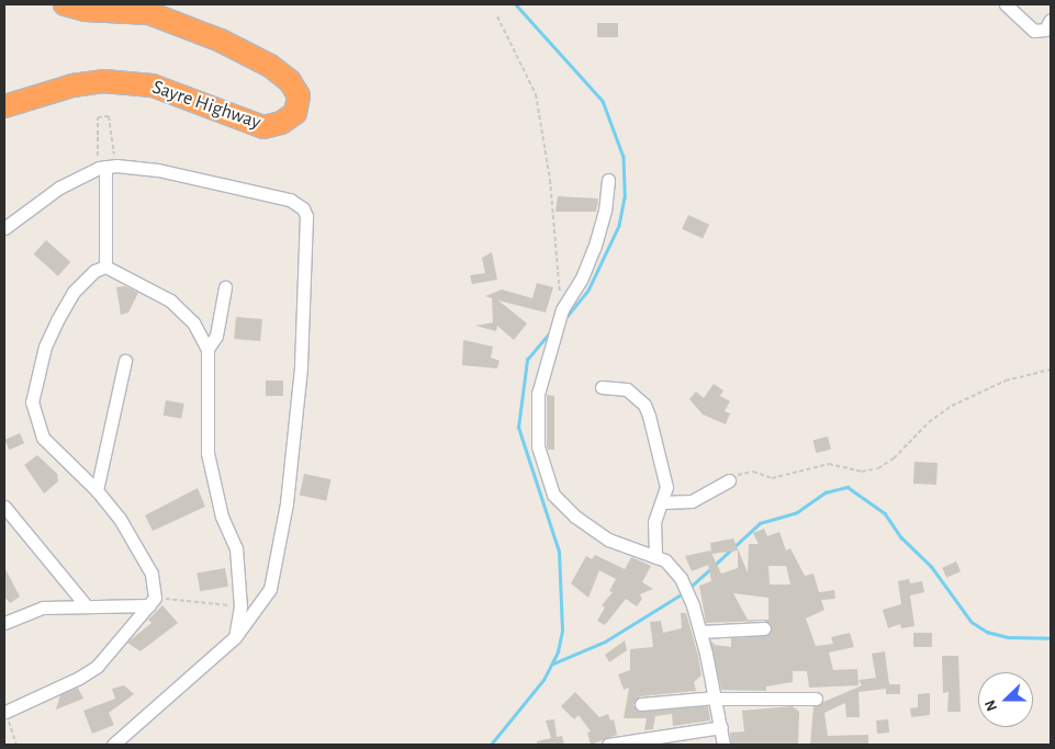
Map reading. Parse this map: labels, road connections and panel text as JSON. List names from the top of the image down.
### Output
{
  "streets": {
    "highway": ["Sayre Highway"]
  },
  "north": "left"
}
